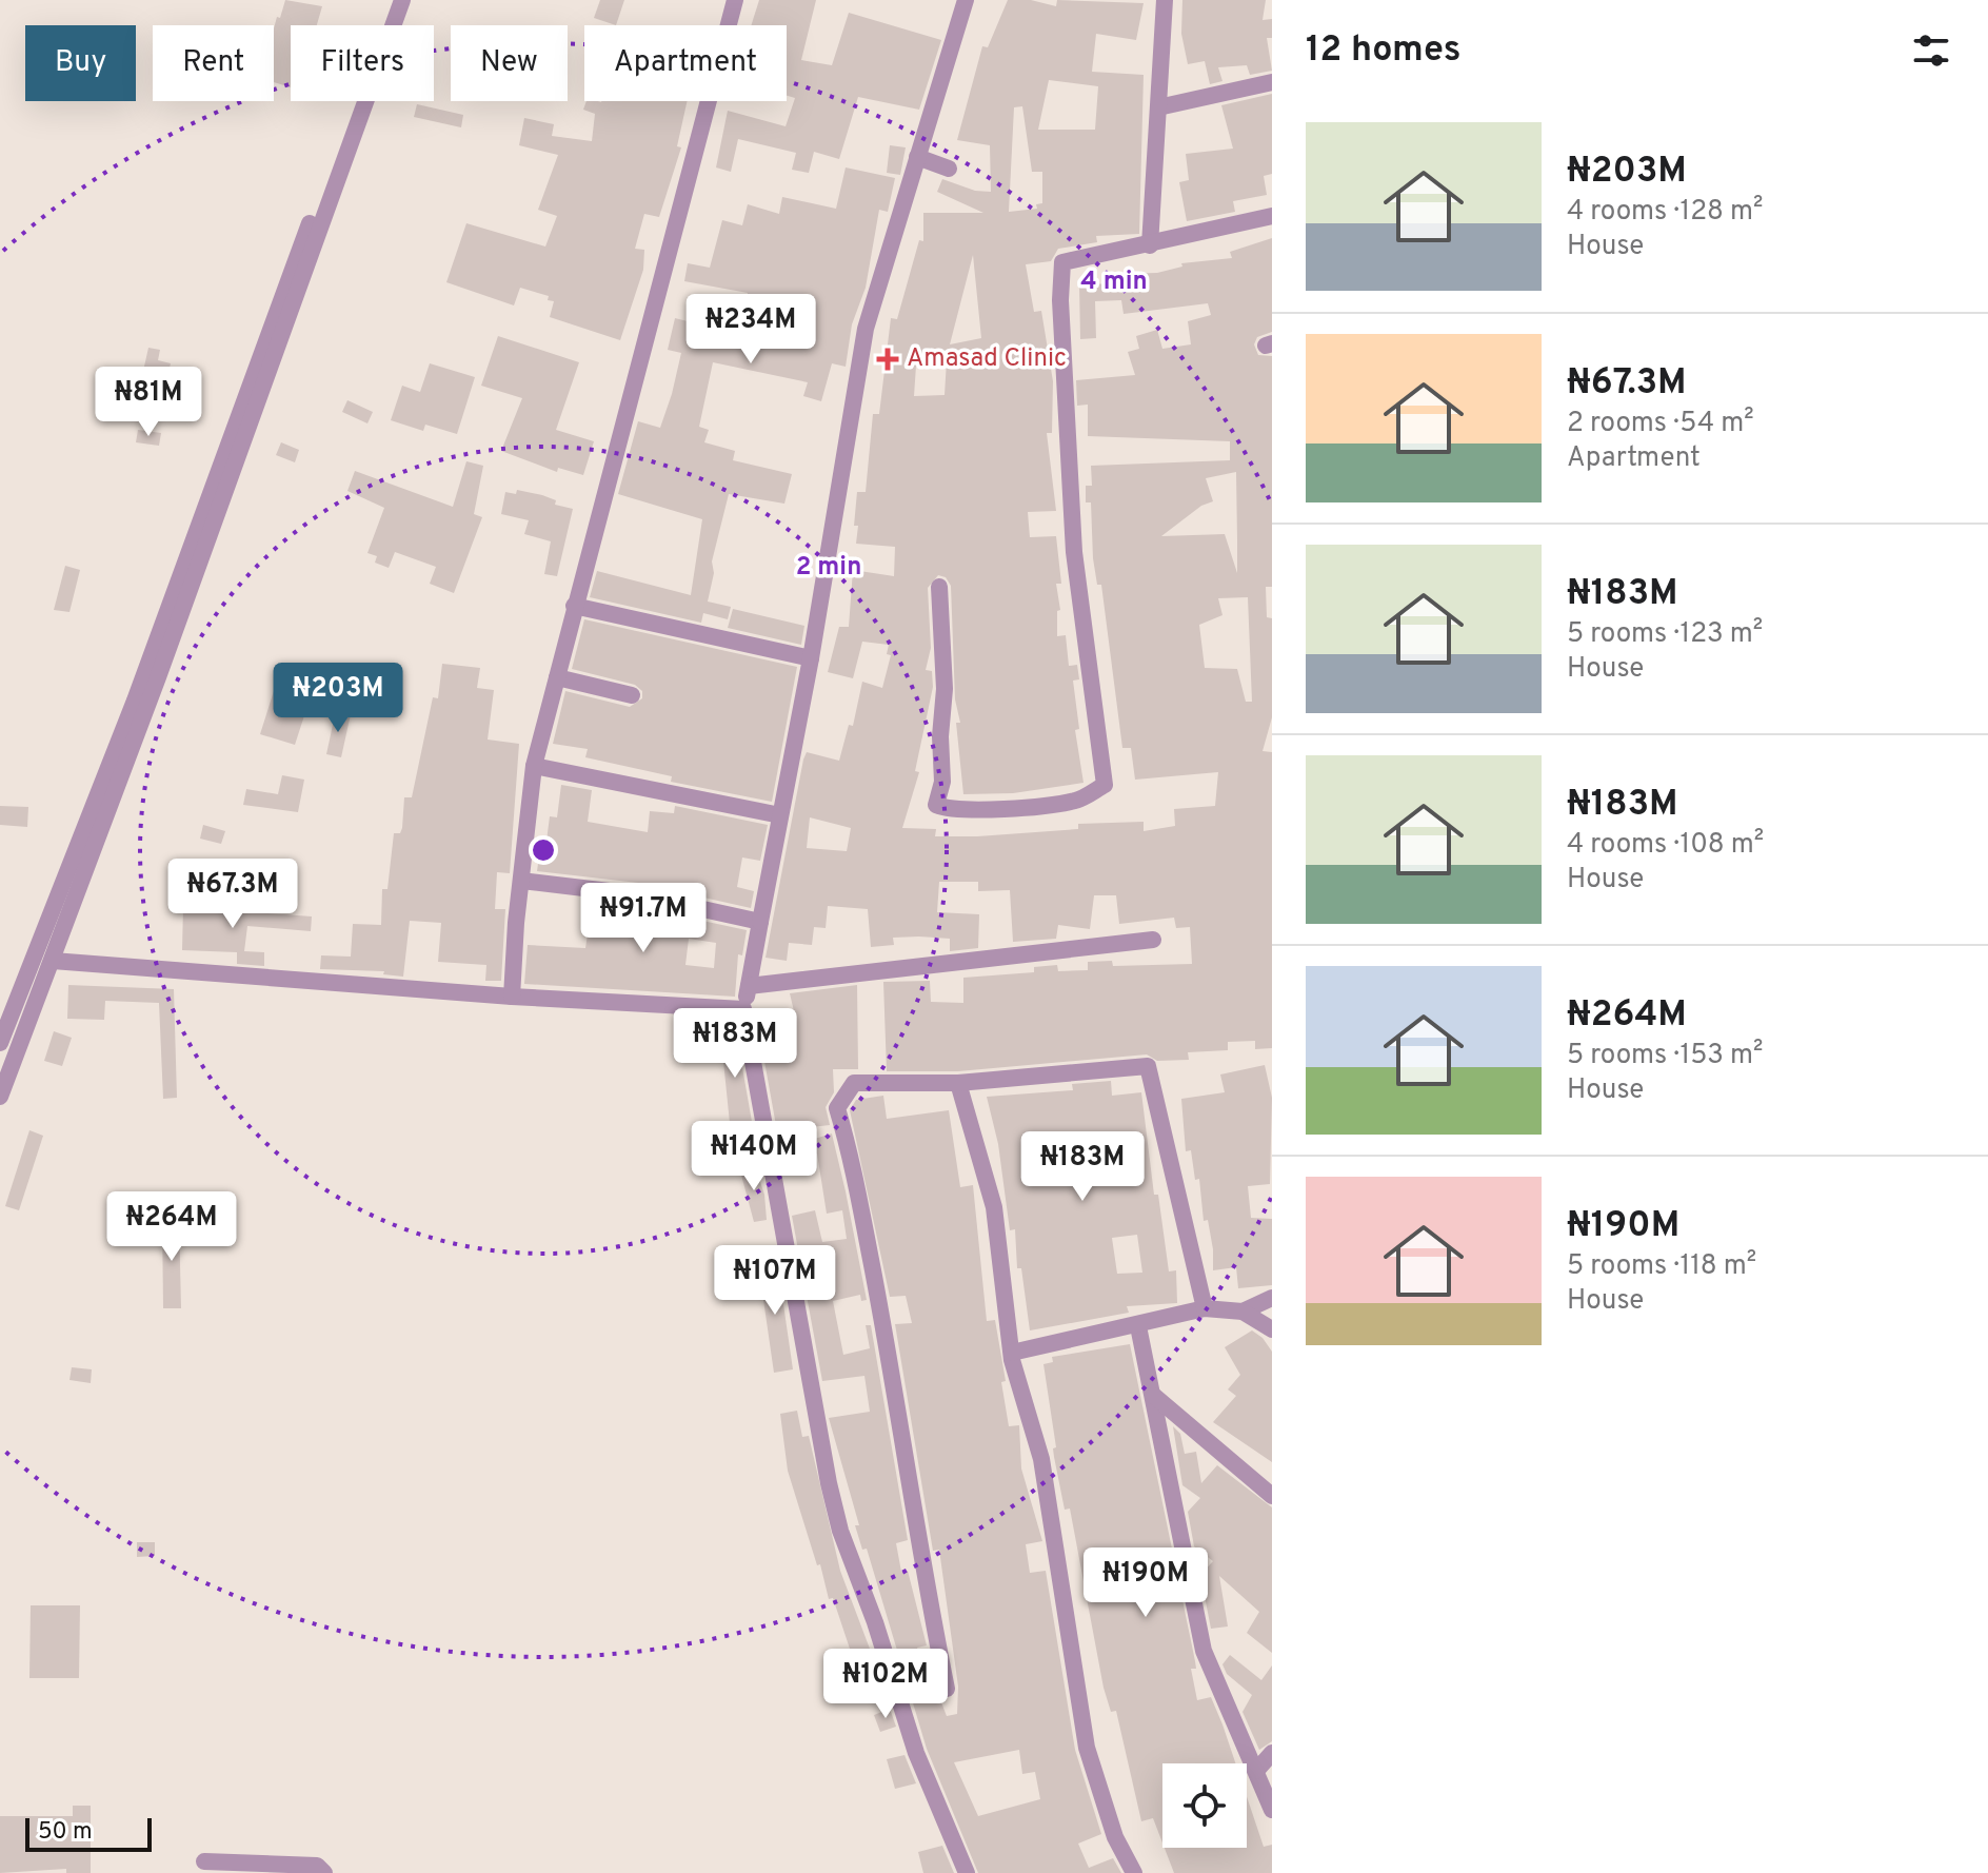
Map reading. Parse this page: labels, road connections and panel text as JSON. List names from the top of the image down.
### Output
{
  "places": {
    "health": ["Amasad Clinic"]
  },
  "scale_bar": "50 m",
  "page": {
    "heading": "12 homes",
    "chip": [
      "Buy",
      "Rent",
      "Filters",
      "New",
      "Apartment"
    ],
    "list": [
      {
        "name": "₦203M",
        "note": "4 rooms · 128 m² · House"
      },
      {
        "name": "₦67.3M",
        "note": "2 rooms · 54 m² · Apartment"
      },
      {
        "name": "₦183M",
        "note": "5 rooms · 123 m² · House"
      },
      {
        "name": "₦183M",
        "note": "4 rooms · 108 m² · House"
      },
      {
        "name": "₦264M",
        "note": "5 rooms · 153 m² · House"
      },
      {
        "name": "₦190M",
        "note": "5 rooms · 118 m² · House"
      }
    ],
    "price": [
      "₦234M",
      "₦81M",
      "₦203M",
      "₦67.3M",
      "₦91.7M",
      "₦183M",
      "₦140M",
      "₦183M",
      "₦264M",
      "₦107M",
      "₦190M",
      "₦102M"
    ],
    "scale": "50 m"
  },
  "rings": ["4 min", "2 min"]
}
